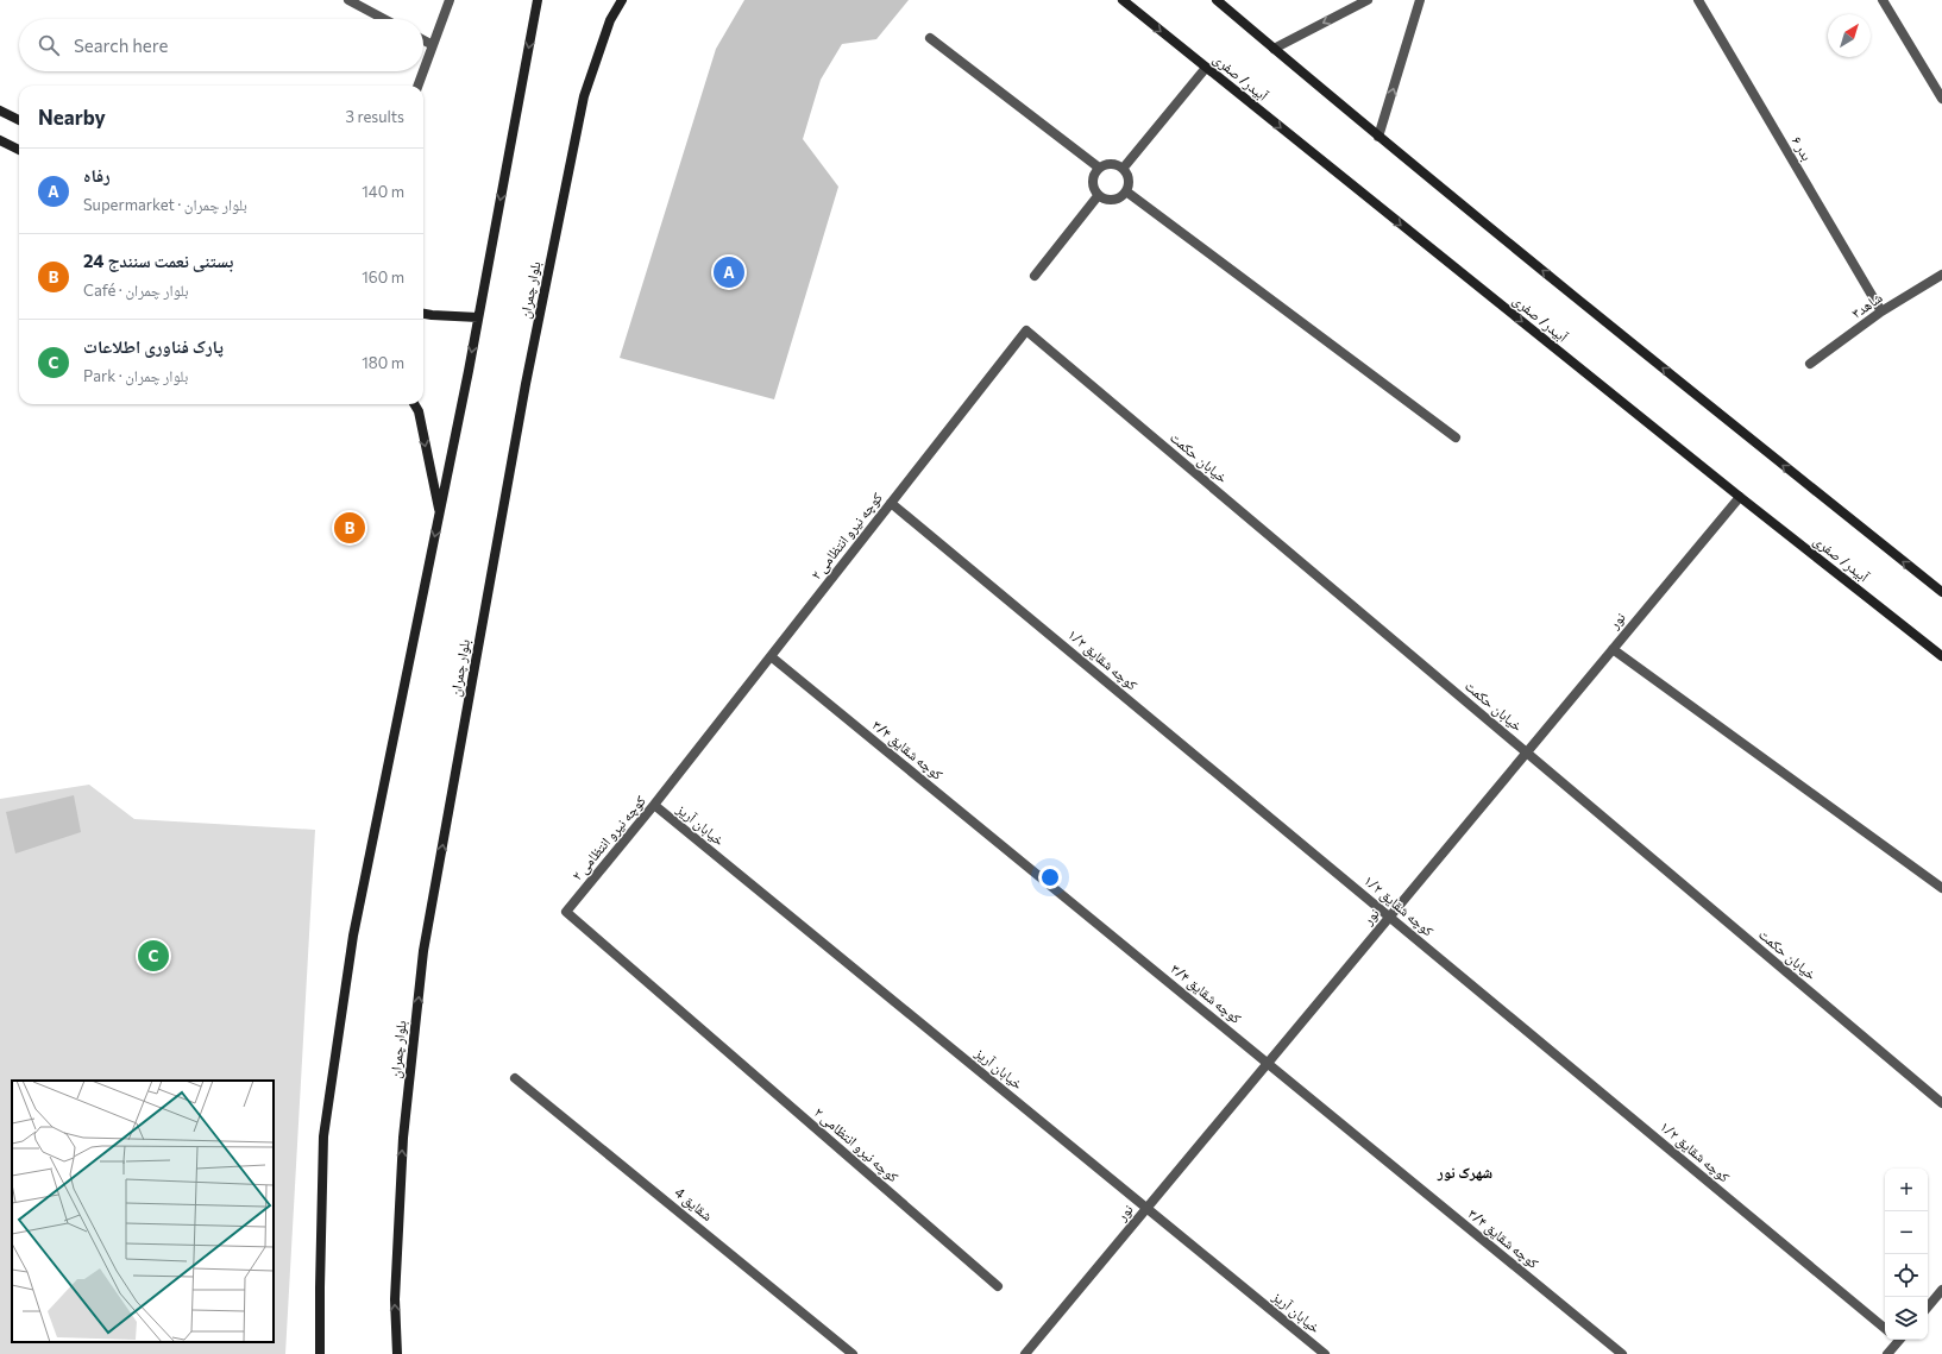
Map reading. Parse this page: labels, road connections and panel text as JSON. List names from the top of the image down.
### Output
{
  "streets": {
    "main road": ["آبیدر/ صفری", "بلوار چمران"],
    "street": [
      "بدر ۶",
      "شاهد۳",
      "خیابان حکمت",
      "کوچه نیرو انتظامی ۲",
      "نور",
      "کوچه شقایق ۱/۲",
      "کوچه شقایق ۳/۴",
      "خیابان آریز",
      "شقایق 4"
    ]
  },
  "crossings": [
    ["آبیدر/ صفری", "نور"],
    ["بدر ۶", "شاهد۳"],
    ["خیابان حکمت", "کوچه نیرو انتظامی ۲"],
    ["خیابان حکمت", "نور"],
    ["کوچه نیرو انتظامی ۲", "کوچه شقایق ۱/۲"],
    ["کوچه نیرو انتظامی ۲", "کوچه شقایق ۳/۴"],
    ["کوچه نیرو انتظامی ۲", "خیابان آریز"],
    ["نور", "کوچه شقایق ۱/۲"],
    ["نور", "کوچه شقایق ۳/۴"],
    ["نور", "خیابان آریز"]
  ],
  "districts": ["شهرک نور"],
  "north": "top right",
  "page": {
    "search": "Search here",
    "heading": ["Nearby", "3 results"],
    "list": [
      {
        "mark": "A",
        "name": "رفاه",
        "note": "Supermarket · بلوار چمران",
        "value": "140 m"
      },
      {
        "mark": "B",
        "name": "بستنی نعمت سنندج 24",
        "note": "Café · بلوار چمران",
        "value": "160 m"
      },
      {
        "mark": "C",
        "name": "پارک فناوری اطلاعات",
        "note": "Park · بلوار چمران",
        "value": "180 m"
      }
    ],
    "pins": ["A", "B", "C"],
    "map_buttons": ["+", "−"]
  }
}
